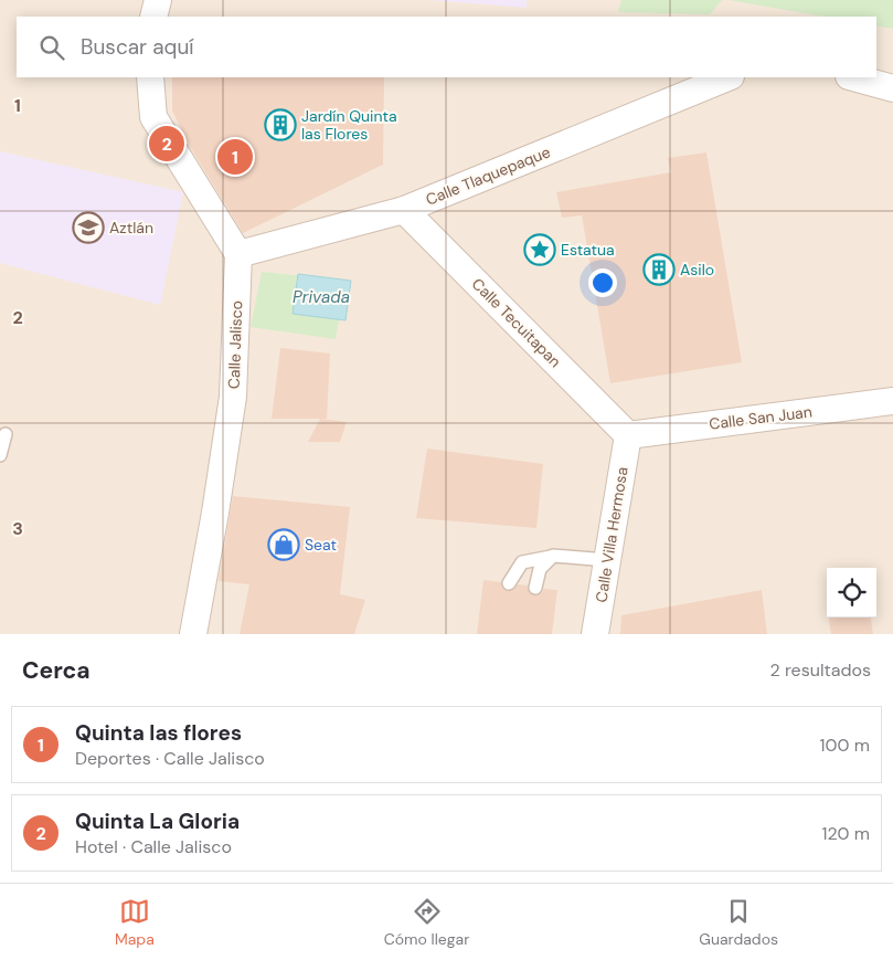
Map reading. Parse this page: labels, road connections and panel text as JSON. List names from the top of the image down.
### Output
{
  "streets": {
    "street": [
      "Calle Tlaquepaque",
      "Calle Tecuitapan",
      "Calle Jalisco",
      "Calle San Juan",
      "Calle Villa Hermosa"
    ]
  },
  "crossings": [
    ["Calle Tlaquepaque", "Calle Tecuitapan"],
    ["Calle Tlaquepaque", "Calle Jalisco"],
    ["Calle Tecuitapan", "Calle San Juan"],
    ["Calle Tecuitapan", "Calle Villa Hermosa"],
    ["Calle San Juan", "Calle Villa Hermosa"]
  ],
  "water": ["Privada"],
  "places": {
    "building": ["Jardín Quinta las Flores", "Asilo"],
    "school or university": ["Aztlán"],
    "place": ["Estatua"],
    "shop": ["Seat"]
  },
  "page": {
    "search": "Buscar aquí",
    "pins": ["2", "1"],
    "heading": ["Cerca", "2 resultados"],
    "list": [
      {
        "mark": "1",
        "name": "Quinta las flores",
        "note": "Deportes · Calle Jalisco",
        "value": "100 m"
      },
      {
        "mark": "2",
        "name": "Quinta La Gloria",
        "note": "Hotel · Calle Jalisco",
        "value": "120 m"
      }
    ],
    "nav": ["Mapa", "Cómo llegar", "Guardados"]
  },
  "grid": {
    "rows": ["1", "2", "3"]
  }
}
